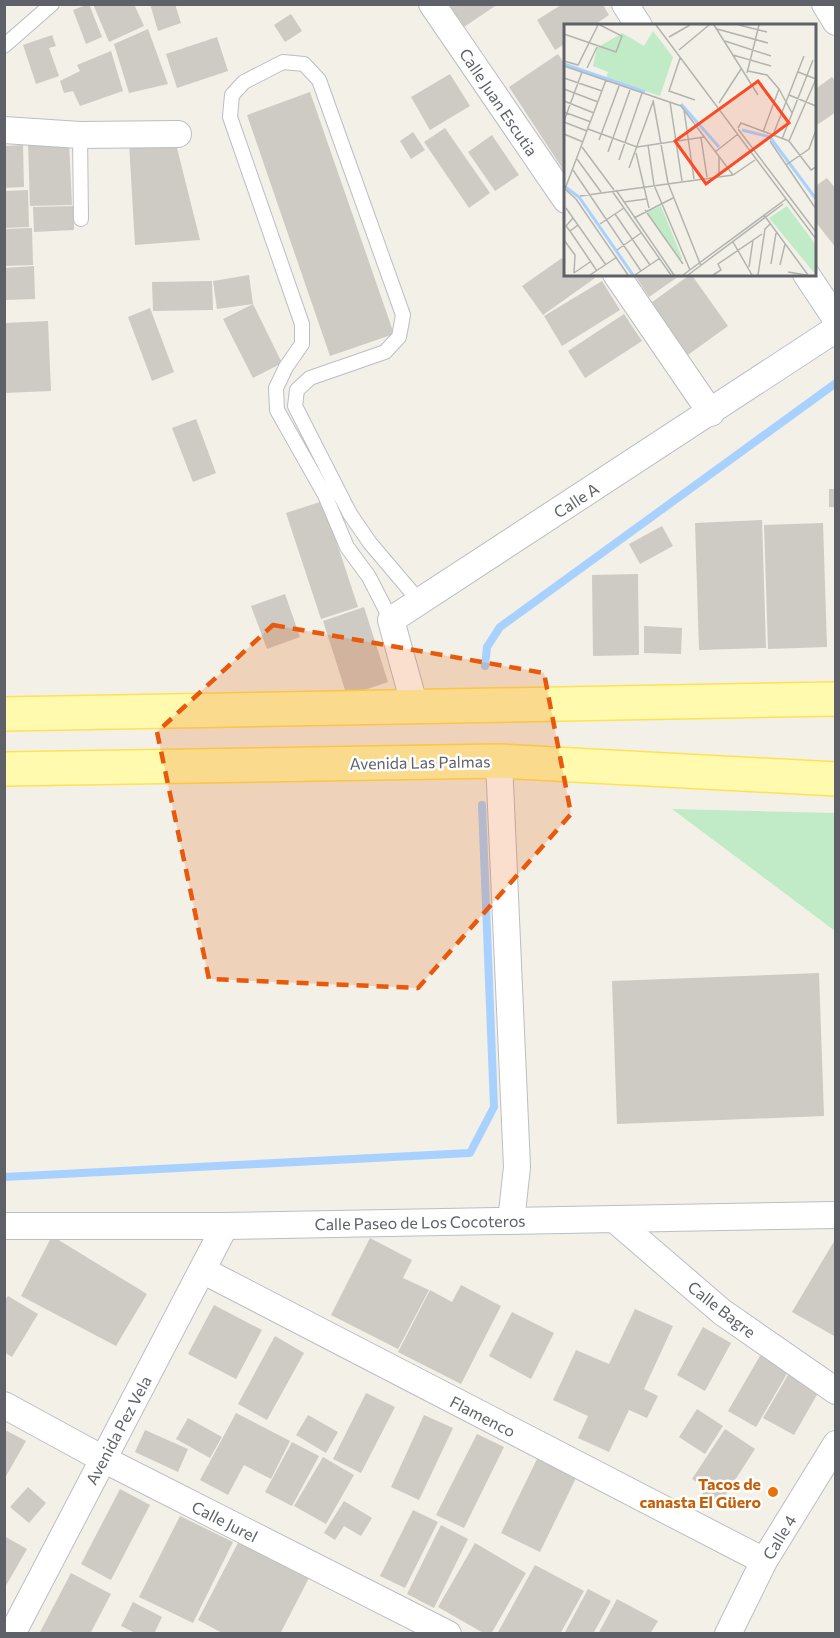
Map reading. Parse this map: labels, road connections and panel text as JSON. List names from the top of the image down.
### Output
{
  "streets": {
    "main road": ["Avenida Las Palmas"],
    "street": [
      "Calle Juan Escutia",
      "Calle A",
      "Calle Paseo de Los Cocoteros",
      "Calle Bagre",
      "Flamenco",
      "Avenida Pez Vela",
      "Calle Jurel",
      "Calle 4"
    ]
  },
  "crossings": [
    ["Calle Paseo de Los Cocoteros", "Calle Bagre"],
    ["Calle Paseo de Los Cocoteros", "Avenida Pez Vela"],
    ["Flamenco", "Avenida Pez Vela"],
    ["Flamenco", "Calle 4"],
    ["Avenida Pez Vela", "Calle Jurel"]
  ],
  "places": ["Tacos de canasta El Güero"]
}
